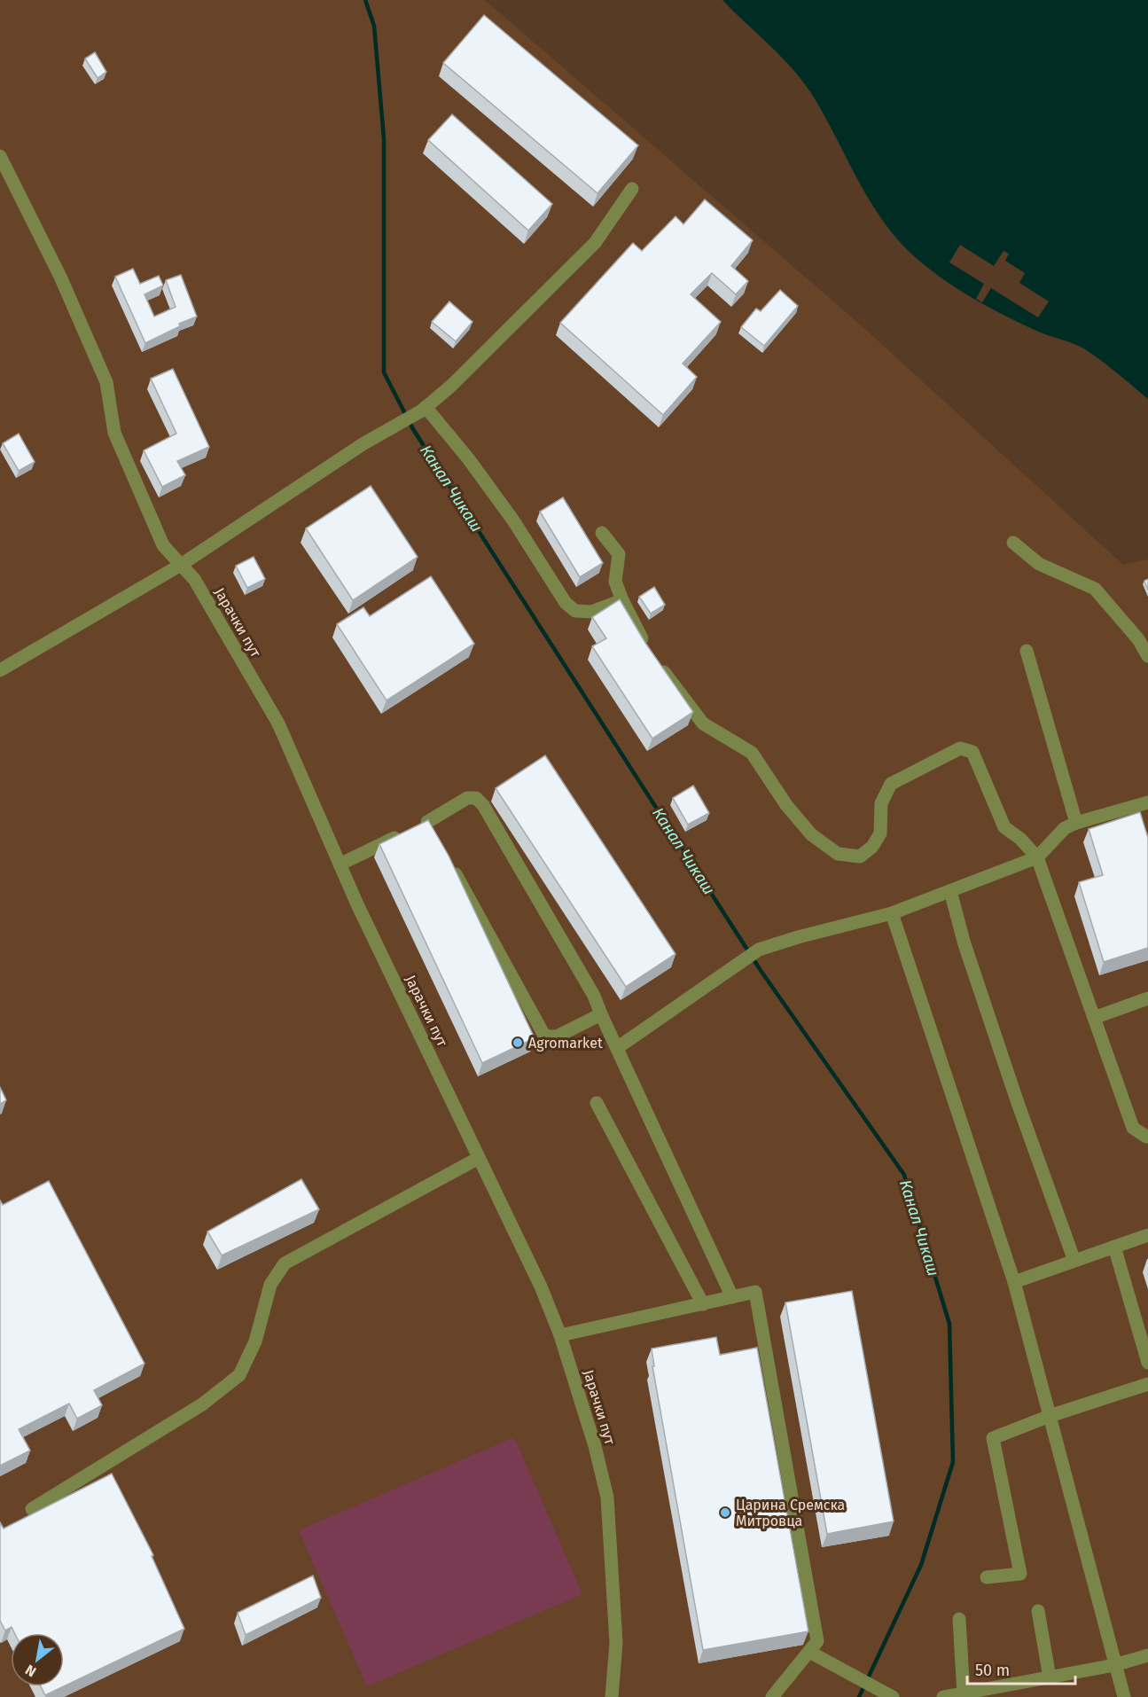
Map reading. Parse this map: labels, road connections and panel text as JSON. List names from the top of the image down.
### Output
{
  "streets": {
    "street": ["Јарачки пут"]
  },
  "water": ["Канал Чикаш"],
  "places": ["Agromarket", "Царина Сремска Митровца"],
  "scale_bar": "50 m",
  "north": "bottom left"
}
